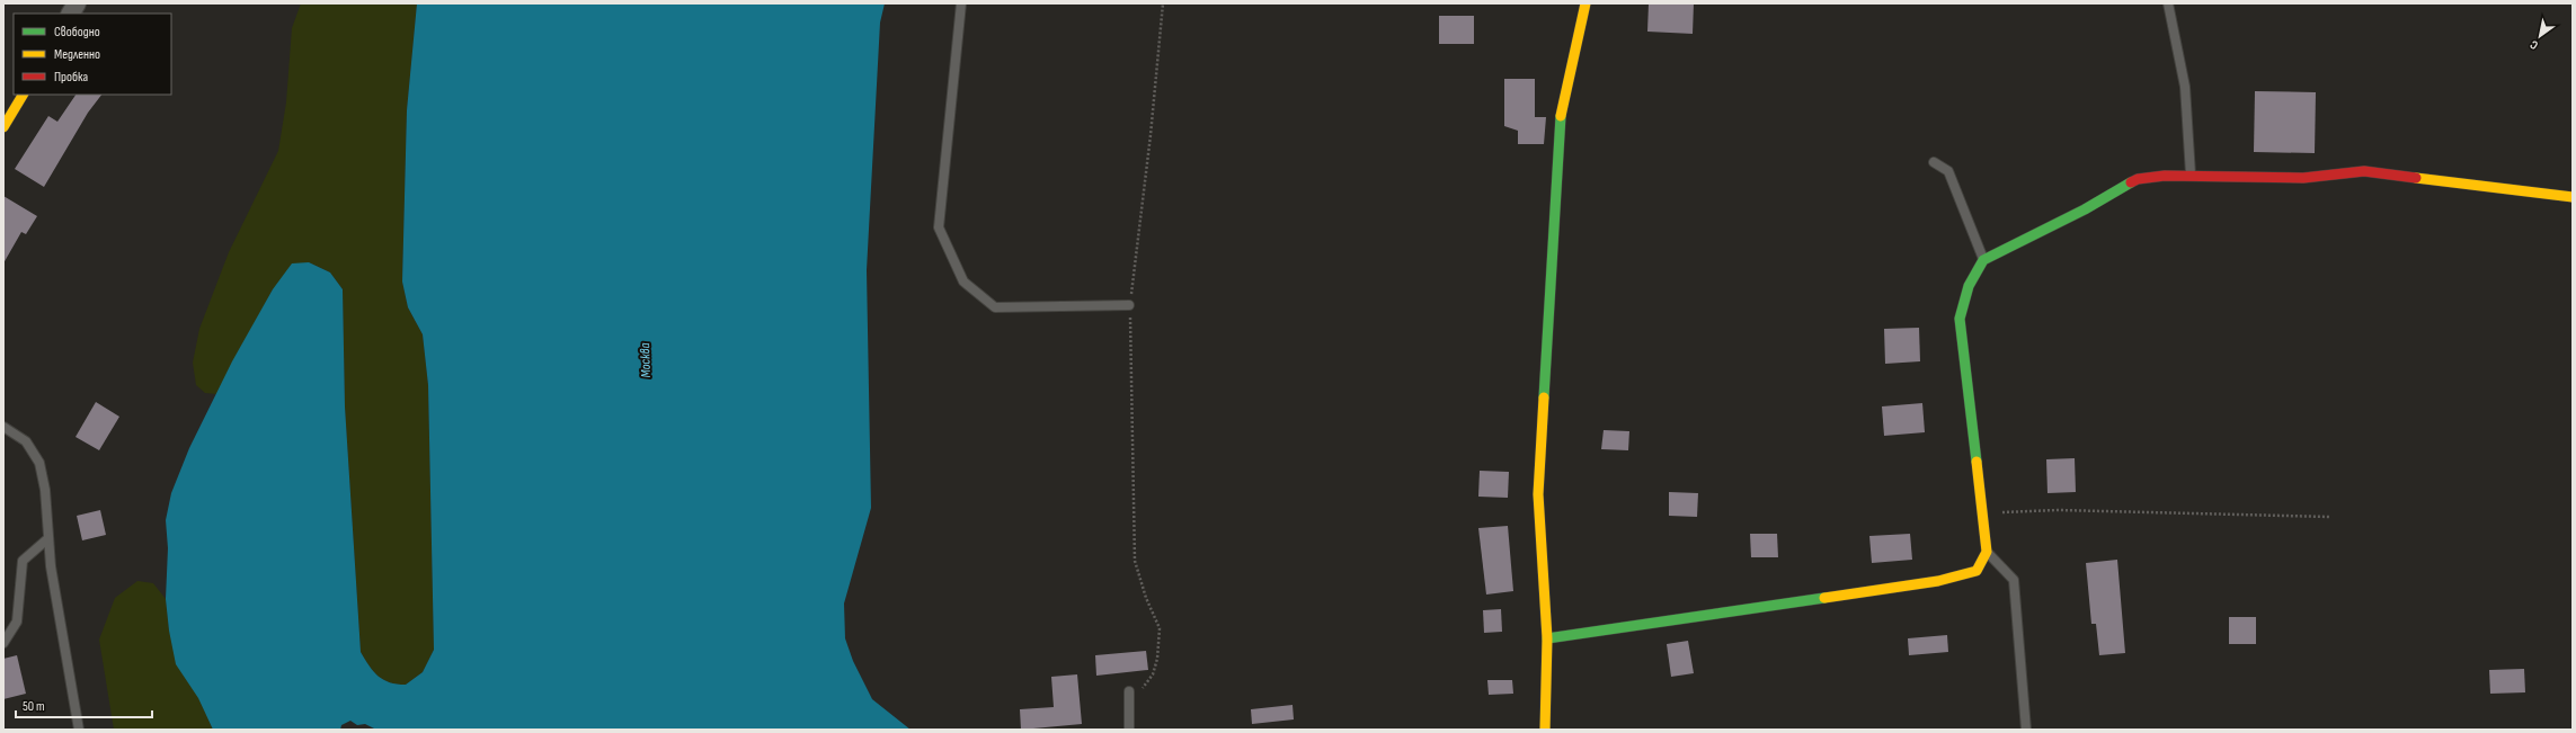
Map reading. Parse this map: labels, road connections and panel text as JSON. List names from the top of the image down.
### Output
{
  "water": ["Москва"],
  "legend": ["Свободно", "Медленно", "Пробка"],
  "scale_bar": "50 m",
  "north": "bottom left"
}
